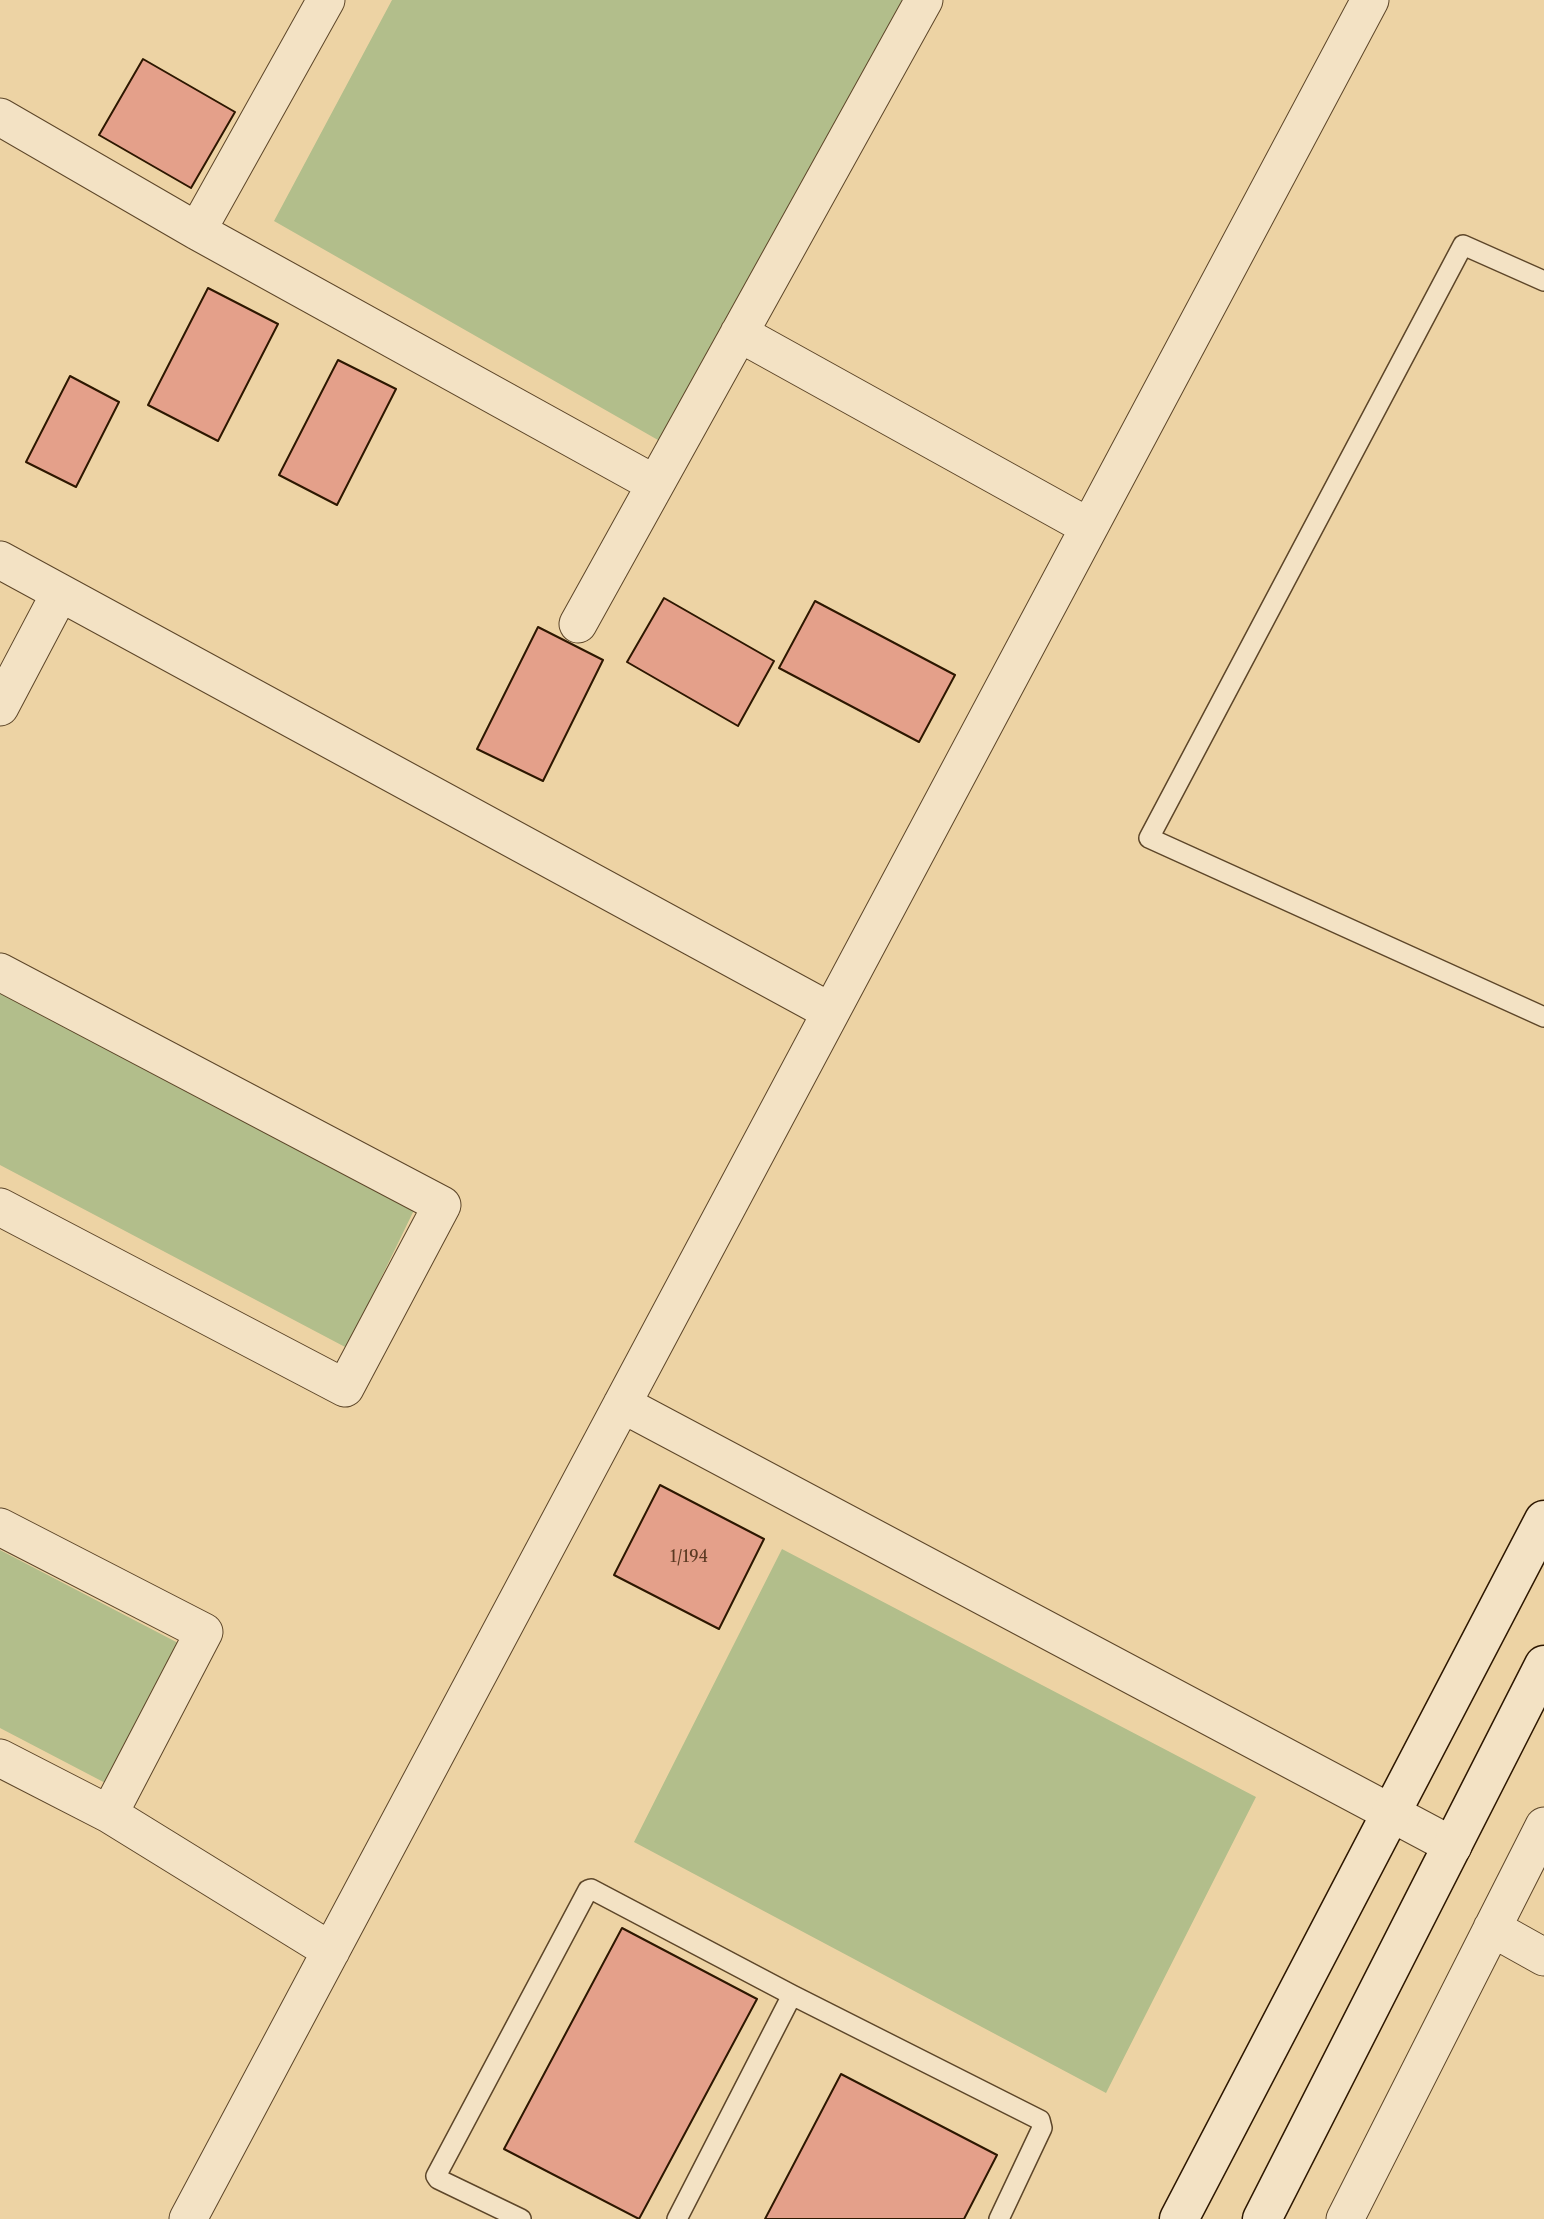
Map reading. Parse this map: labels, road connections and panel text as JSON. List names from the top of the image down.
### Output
{
  "house_numbers": ["1/194"]
}
